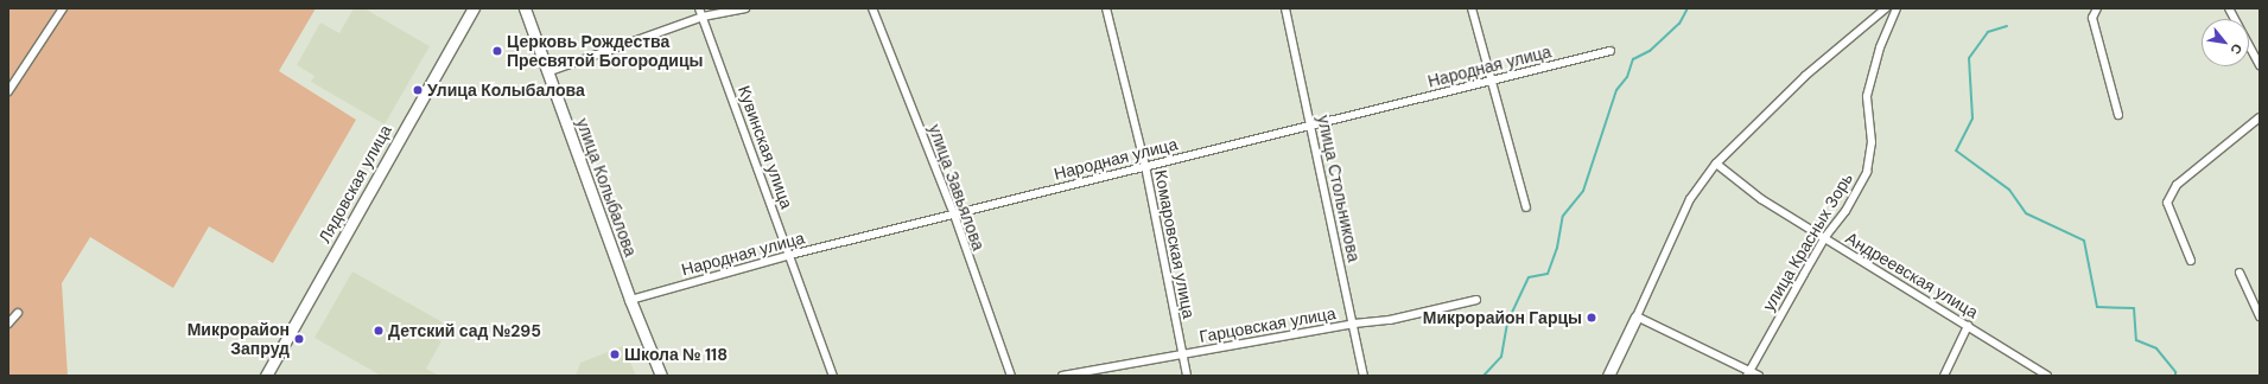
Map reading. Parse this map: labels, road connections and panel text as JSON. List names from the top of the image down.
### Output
{
  "streets": {
    "street": [
      "Народная улица",
      "Кувинская улица",
      "Лядовская улица",
      "улица Колыбалова",
      "улица Завьялова",
      "улица Стольникова",
      "улица Красных Зорь",
      "Комаровская улица",
      "Андреевская улица",
      "Гарцовская улица"
    ]
  },
  "crossings": [
    ["Народная улица", "Кувинская улица"],
    ["Народная улица", "улица Колыбалова"],
    ["Народная улица", "улица Завьялова"],
    ["Народная улица", "улица Стольникова"],
    ["Народная улица", "Комаровская улица"],
    ["улица Стольникова", "Гарцовская улица"],
    ["улица Красных Зорь", "Андреевская улица"],
    ["Комаровская улица", "Гарцовская улица"]
  ],
  "places": [
    "Церковь Рождества Пресвятой Богородицы",
    "Улица Колыбалова",
    "Микрорайон Гарцы",
    "Детский сад №295",
    "Микрорайон Запруд",
    "Школа № 118"
  ],
  "north": "bottom right"
}
